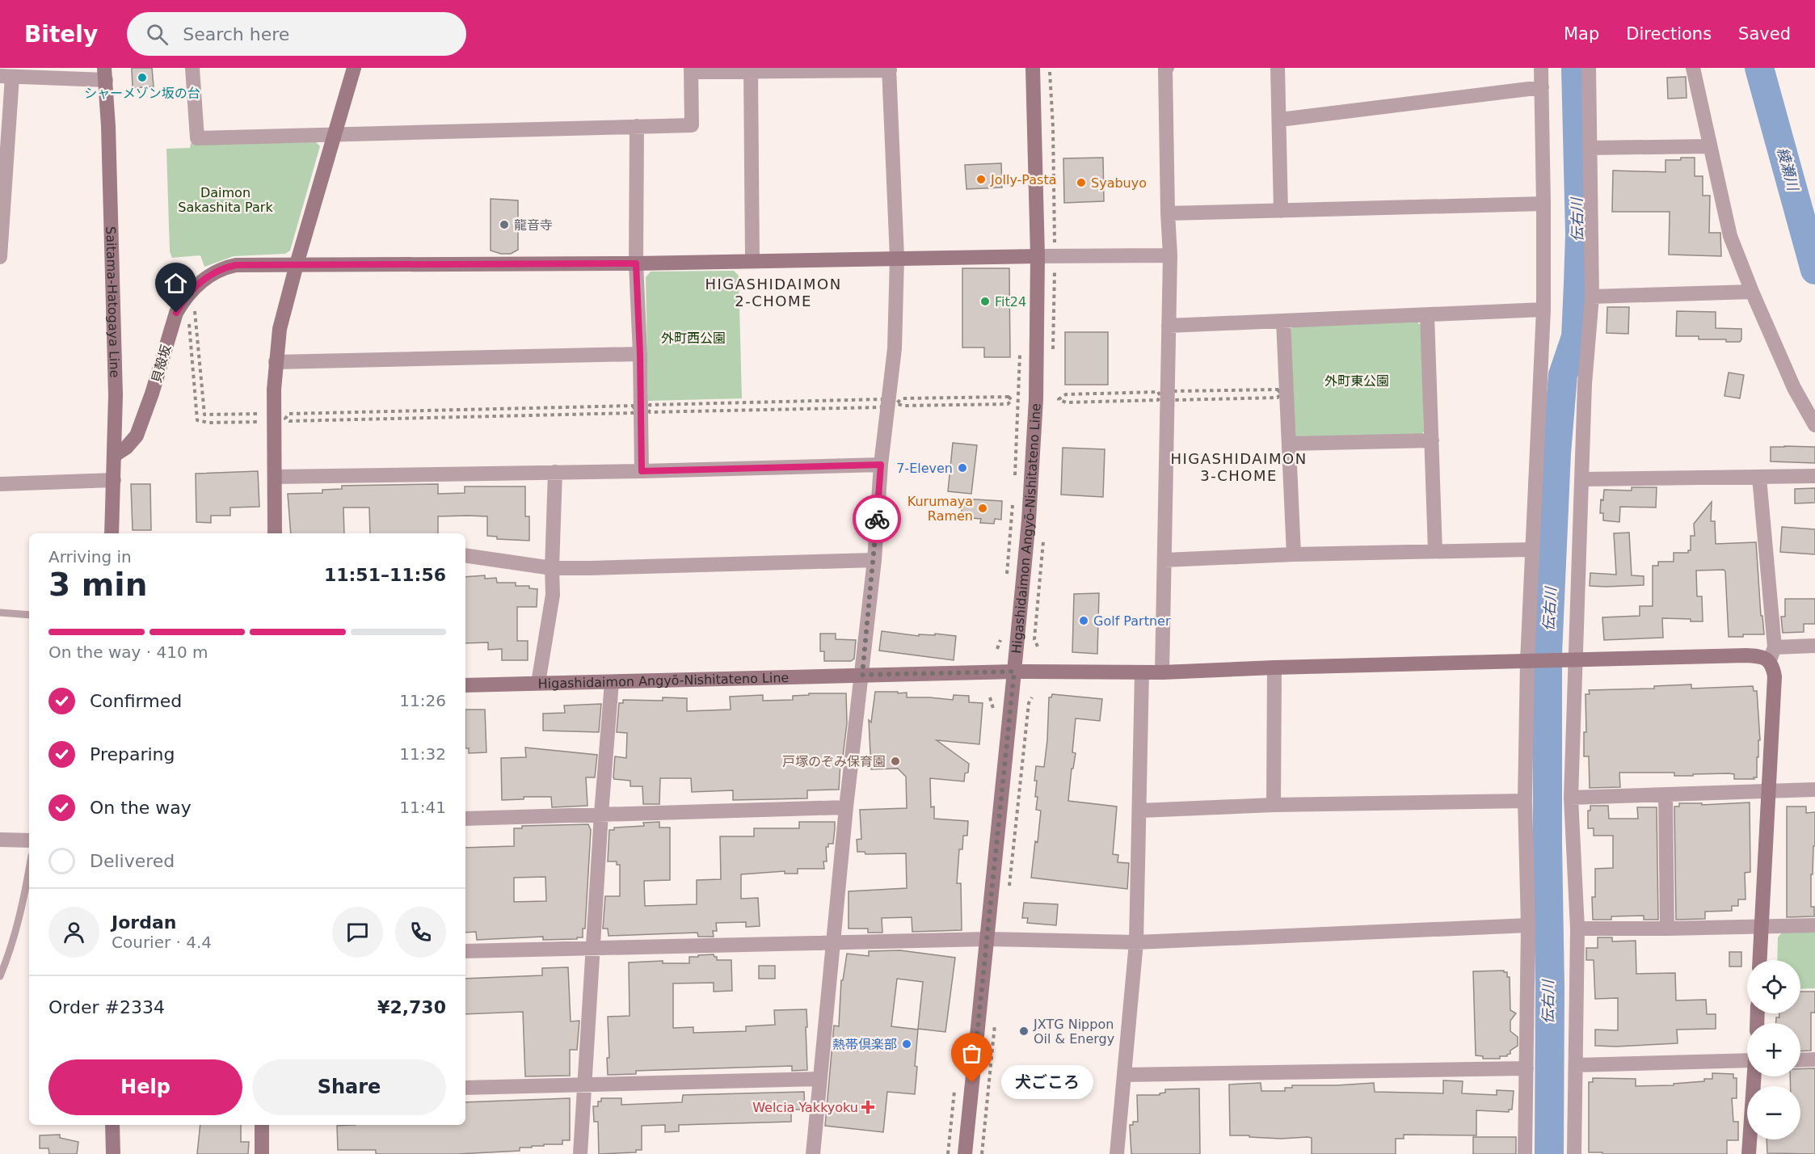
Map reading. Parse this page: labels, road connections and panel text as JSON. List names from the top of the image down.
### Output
{
  "streets": {
    "street": ["Saitama-Hatogaya Line", "貝殻坂", "Higashidaimon Angyō-Nishitateno Line"]
  },
  "crossings": [
    ["Saitama-Hatogaya Line", "貝殻坂"],
    ["貝殻坂", "Higashidaimon Angyō-Nishitateno Line"]
  ],
  "districts": ["HIGASHIDAIMON 2-CHOME", "HIGASHIDAIMON 3-CHOME"],
  "water": ["綾瀬川", "伝右川"],
  "parks": ["Daimon Sakashita Park", "外町西公園", "外町東公園"],
  "places": {
    "other": [
      "シャーメゾン坂の台",
      "Jolly-Pasta",
      "Syabuyo",
      "龍音寺",
      "Fit24",
      "7-Eleven",
      "Kurumaya Ramen",
      "Golf Partner",
      "戸塚のぞみ保育園",
      "JXTG Nippon Oil & Energy",
      "熱帯倶楽部",
      "犬ごころ"
    ],
    "health": ["Welcia Yakkyoku"]
  },
  "page": {
    "header": "Bitely",
    "search": "Search here",
    "nav": ["Map", "Directions", "Saved"],
    "heading": ["3 min", "Arriving in", "11:51–11:56"],
    "panel": [
      "Jordan",
      "Courier · 4.4",
      "Order #2334",
      "¥2,730"
    ],
    "bar": "On the way · 410 m",
    "list": [
      ["Confirmed", "11:26"],
      ["Preparing", "11:32"],
      ["On the way", "11:41"],
      "Delivered"
    ],
    "map_buttons": ["+", "−"],
    "buttons": ["Help", "Share"],
    "bubble": "犬ごころ"
  }
}
